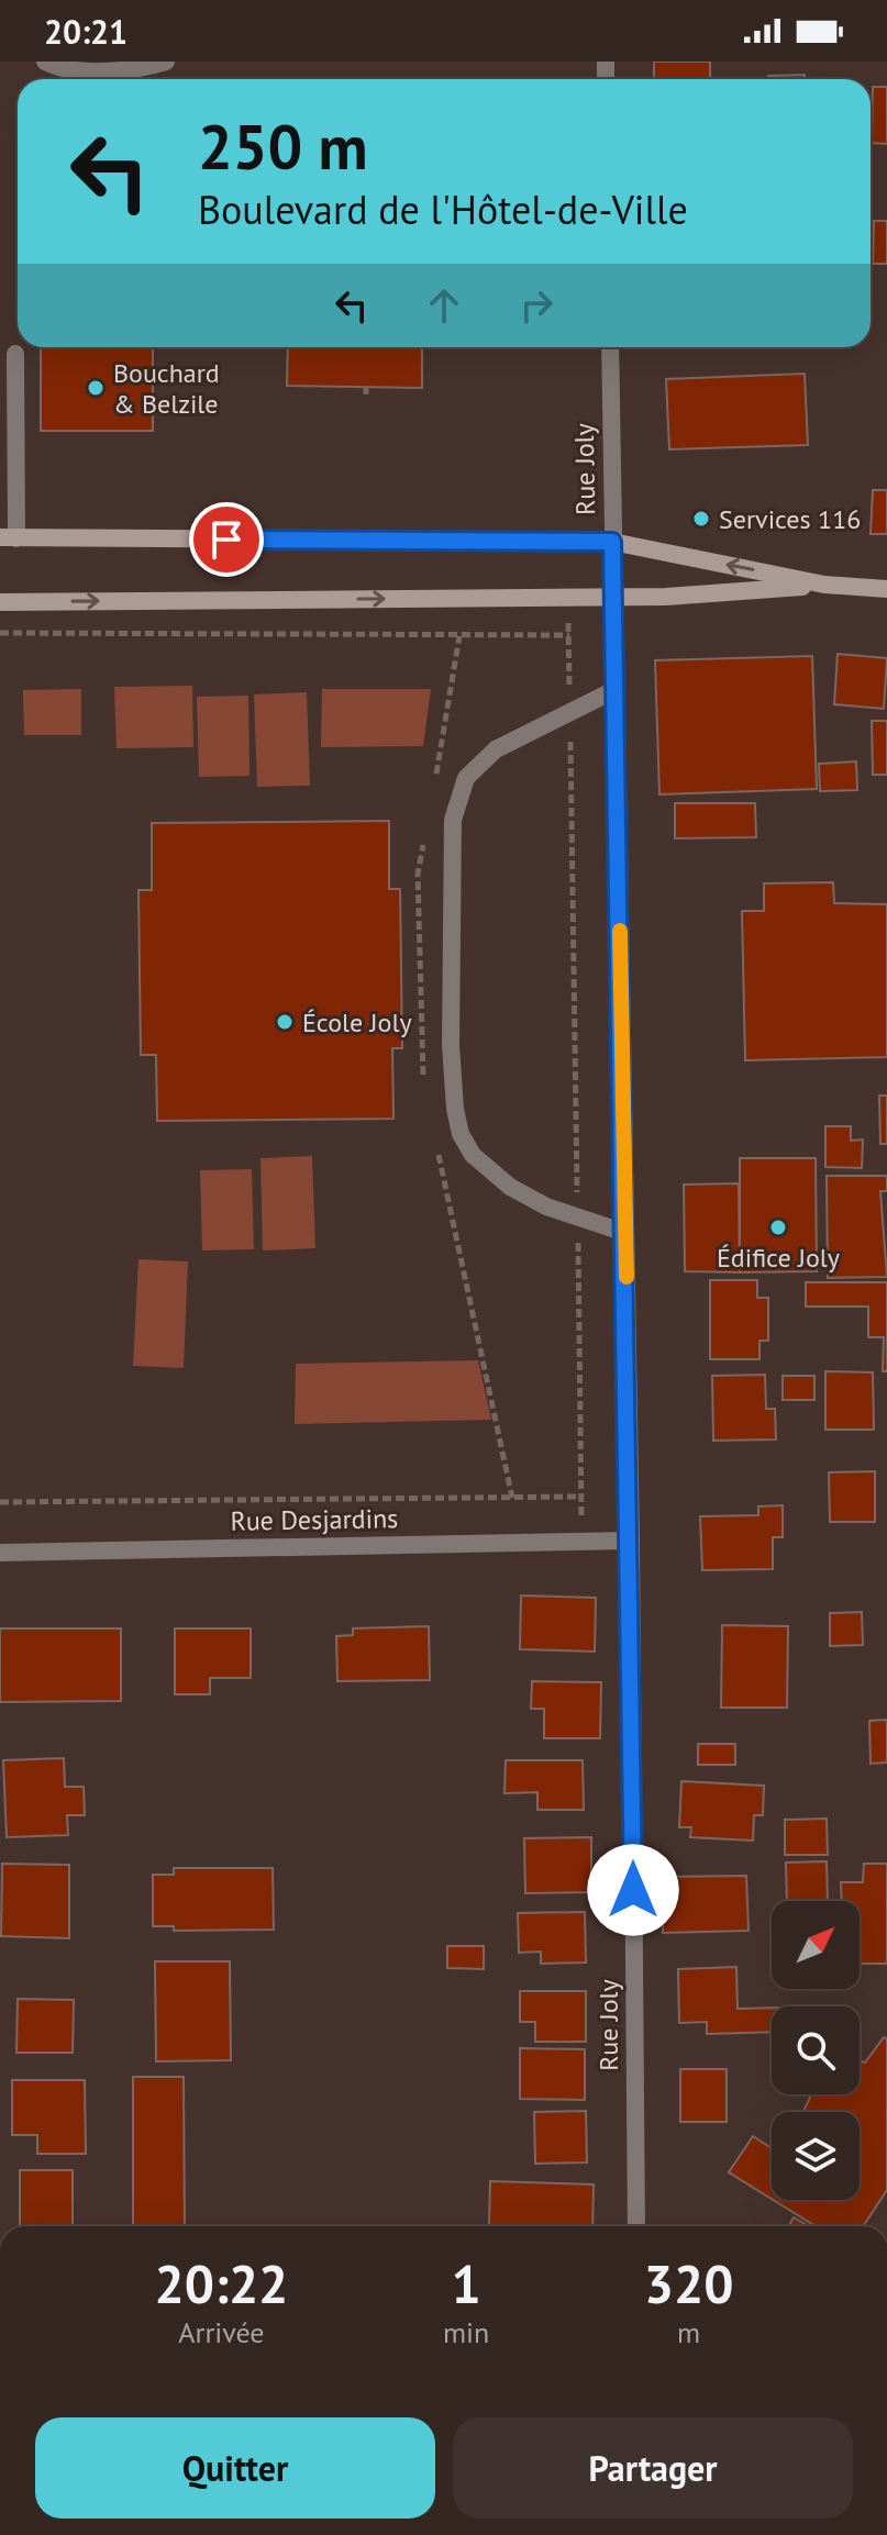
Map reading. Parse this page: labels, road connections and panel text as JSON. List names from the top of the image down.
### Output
{
  "streets": {
    "street": ["Rue Joly", "Rue Desjardins"]
  },
  "crossings": [
    ["Rue Joly", "Rue Desjardins"]
  ],
  "places": [
    "Bouchard & Belzile",
    "Services 116",
    "École Joly",
    "Édifice Joly"
  ],
  "north": "top right",
  "page": {
    "status": "20:21",
    "turn": ["250 m", "Boulevard de l'Hôtel-de-Ville"],
    "eta": [
      "20:22",
      "Arrivée",
      "1",
      "min",
      "320",
      "m"
    ],
    "buttons": ["Quitter", "Partager"]
  }
}
